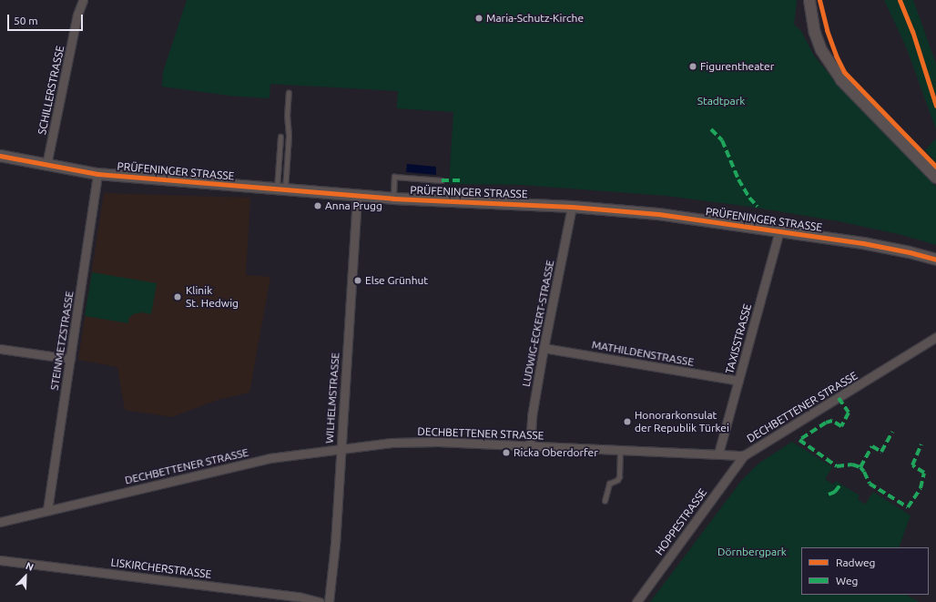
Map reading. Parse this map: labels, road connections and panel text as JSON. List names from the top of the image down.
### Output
{
  "streets": {
    "street": [
      "SCHILLERSTRASSE",
      "PRÜFENINGER STRASSE",
      "LUDWIG-ECKERT-STRASSE",
      "TAXISSTRASSE",
      "STEINMETZSTRASSE",
      "MATHILDENSTRASSE",
      "WILHELMSTRASSE",
      "DECHBETTENER STRASSE",
      "HOPPESTRASSE",
      "LISKIRCHERSTRASSE"
    ]
  },
  "crossings": [
    ["SCHILLERSTRASSE", "PRÜFENINGER STRASSE"],
    ["PRÜFENINGER STRASSE", "LUDWIG-ECKERT-STRASSE"],
    ["PRÜFENINGER STRASSE", "TAXISSTRASSE"],
    ["PRÜFENINGER STRASSE", "STEINMETZSTRASSE"],
    ["PRÜFENINGER STRASSE", "WILHELMSTRASSE"],
    ["LUDWIG-ECKERT-STRASSE", "MATHILDENSTRASSE"],
    ["LUDWIG-ECKERT-STRASSE", "DECHBETTENER STRASSE"],
    ["TAXISSTRASSE", "MATHILDENSTRASSE"],
    ["TAXISSTRASSE", "DECHBETTENER STRASSE"],
    ["STEINMETZSTRASSE", "DECHBETTENER STRASSE"],
    ["WILHELMSTRASSE", "DECHBETTENER STRASSE"],
    ["DECHBETTENER STRASSE", "HOPPESTRASSE"]
  ],
  "parks": ["Stadtpark", "Dörnbergpark"],
  "places": [
    "Maria-Schutz-Kirche",
    "Figurentheater",
    "Anna Prugg",
    "Else Grünhut",
    "Klinik St. Hedwig",
    "Honorarkonsulat der Republik Türkei",
    "Ricka Oberdorfer"
  ],
  "legend": ["Radweg", "Weg"],
  "scale_bar": "50 m",
  "north": "top right"
}
